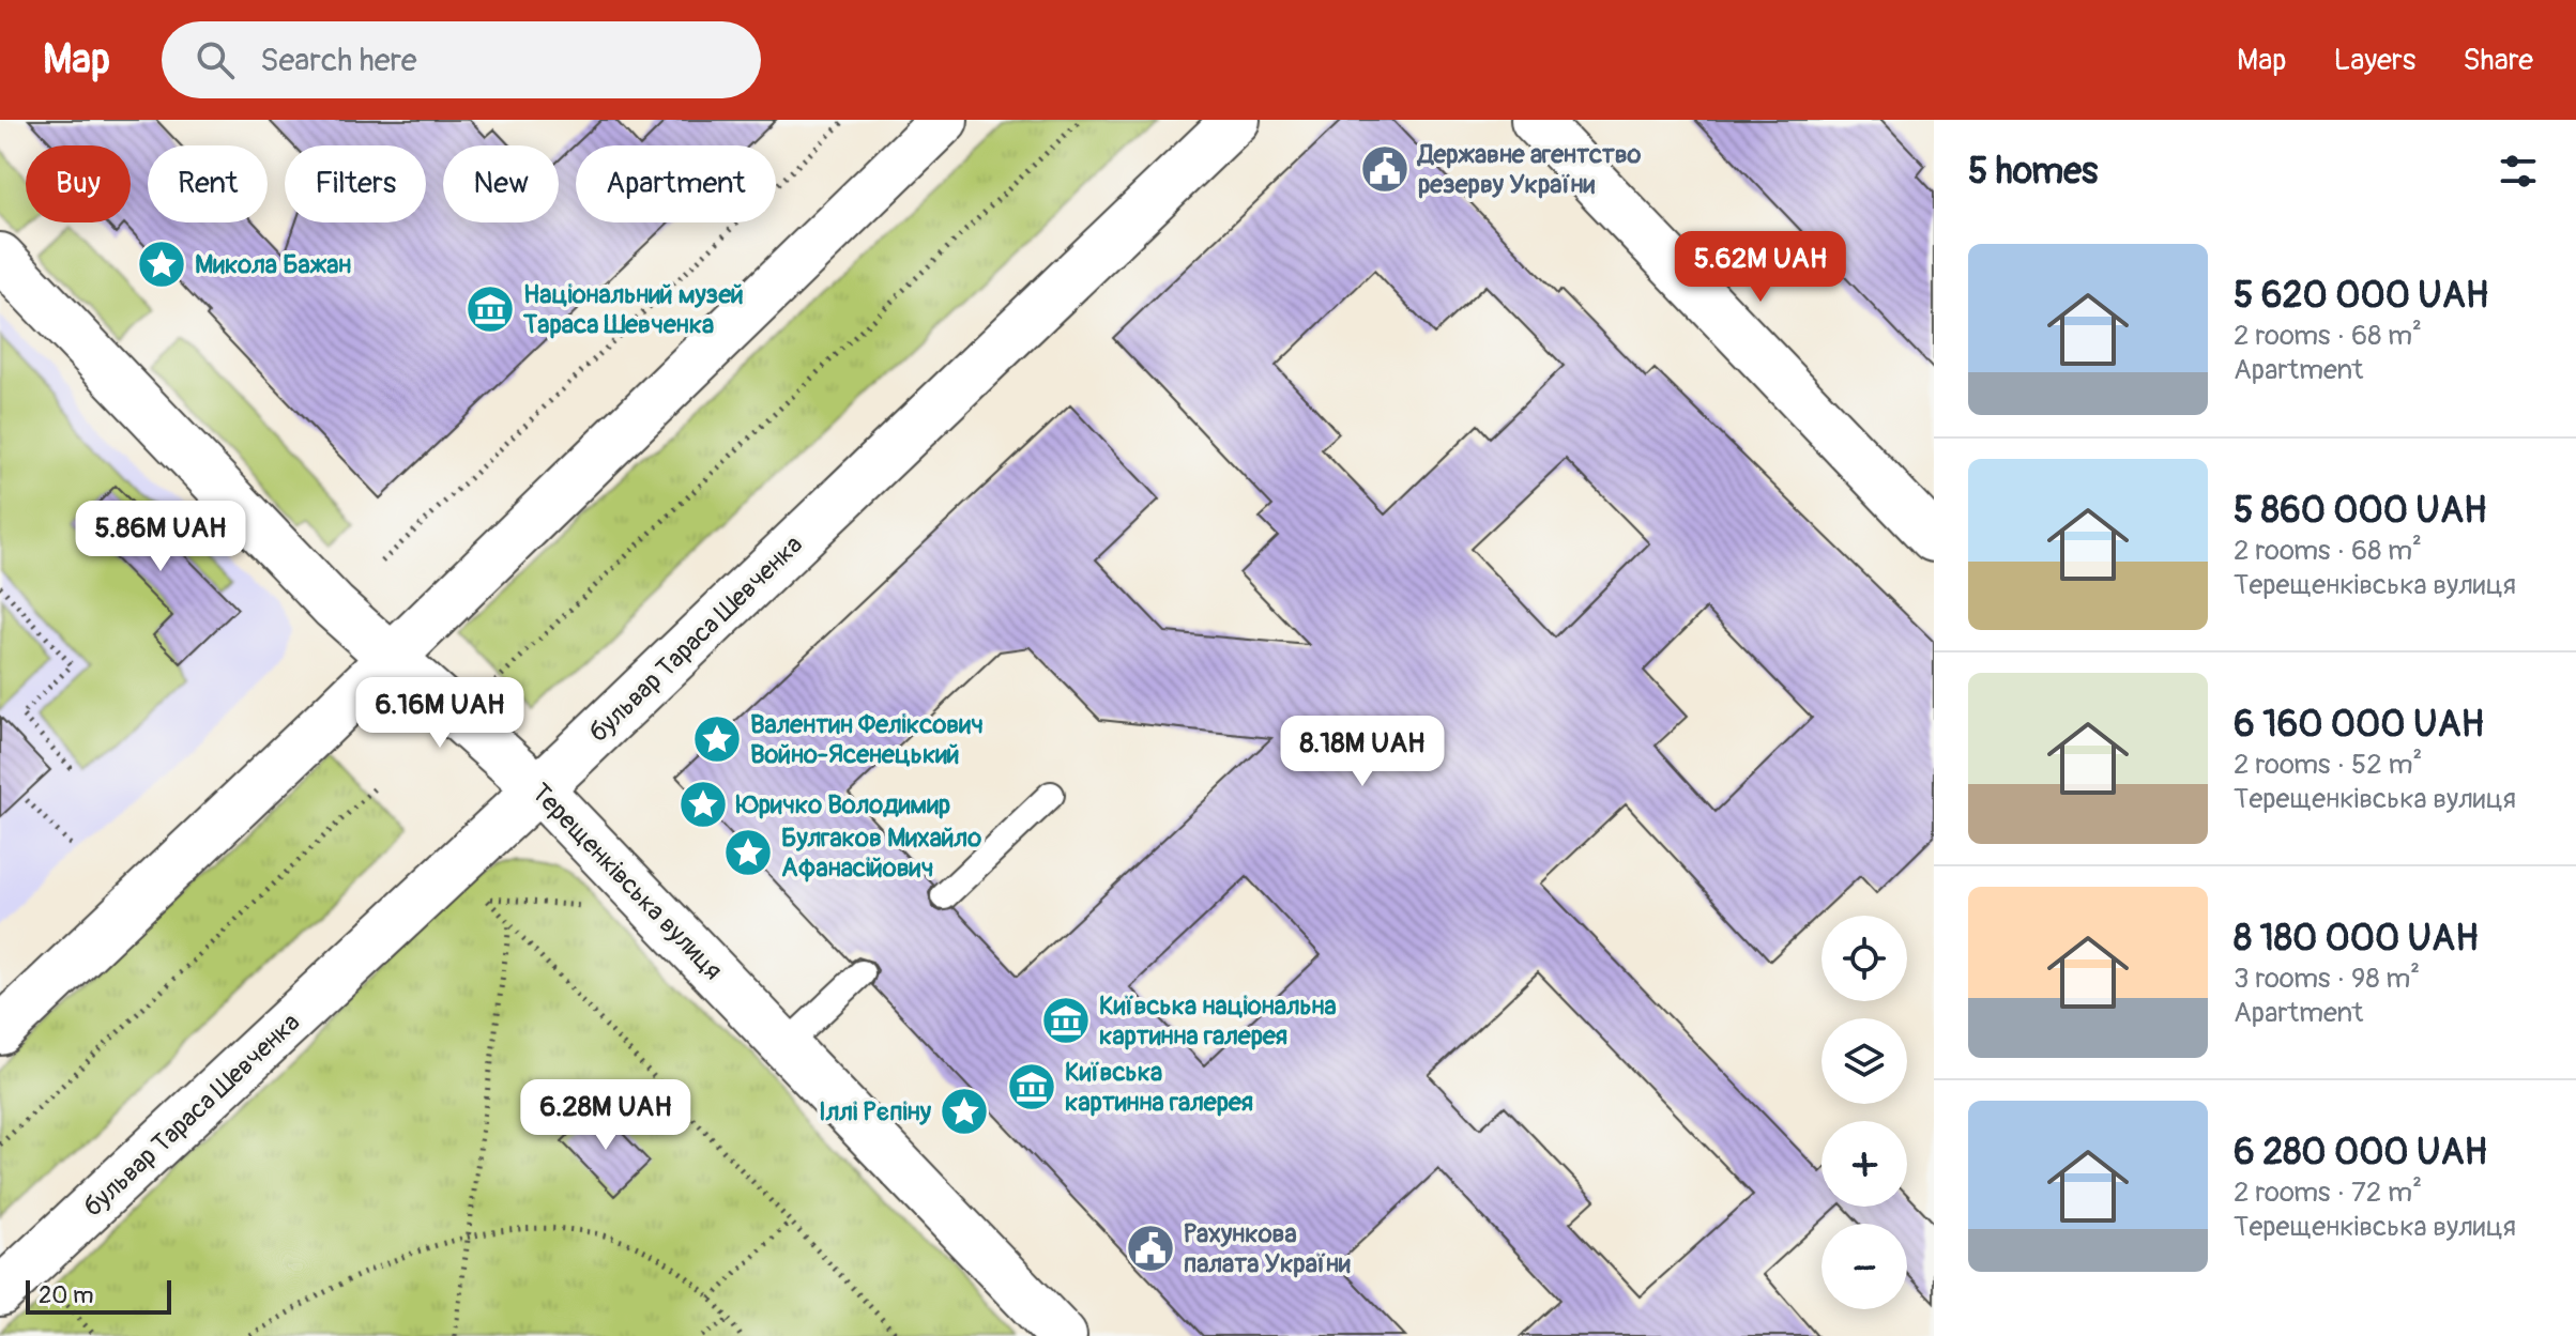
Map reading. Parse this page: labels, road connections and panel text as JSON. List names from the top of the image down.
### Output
{
  "streets": {
    "main road": ["бульвар Тараса Шевченка", "Терещенківська вулиця"]
  },
  "crossings": [
    ["бульвар Тараса Шевченка", "Терещенківська вулиця"]
  ],
  "places": {
    "public building": ["Державне агентство резерву України", "Рахункова палата України"],
    "place": [
      "Микола Бажан",
      "Валентин Феліксович Войно-Ясенецький",
      "Юричко Володимир",
      "Булгаков Михайло Афанасійович",
      "Іллі Рєпіну"
    ],
    "museum": ["Національний музей Тараса Шевченка", "Київська національна картинна галерея", "Київська картинна галерея"]
  },
  "scale_bar": "20 m",
  "page": {
    "header": "Map",
    "search": "Search here",
    "nav": ["Map", "Layers", "Share"],
    "heading": "5 homes",
    "chip": [
      "Buy",
      "Rent",
      "Filters",
      "New",
      "Apartment"
    ],
    "list": [
      {
        "name": "5 620 000 UAH",
        "note": "2 rooms · 68 m² · Apartment"
      },
      {
        "name": "5 860 000 UAH",
        "note": "2 rooms · 68 m² · Терещенківська вулиця"
      },
      {
        "name": "6 160 000 UAH",
        "note": "2 rooms · 52 m² · Терещенківська вулиця"
      },
      {
        "name": "8 180 000 UAH",
        "note": "3 rooms · 98 m² · Apartment"
      },
      {
        "name": "6 280 000 UAH",
        "note": "2 rooms · 72 m² · Терещенківська вулиця"
      }
    ],
    "price": [
      "5.62M UAH",
      "5.86M UAH",
      "6.16M UAH",
      "8.18M UAH",
      "6.28M UAH"
    ],
    "map_buttons": ["+", "−"],
    "scale": "20 m"
  }
}
